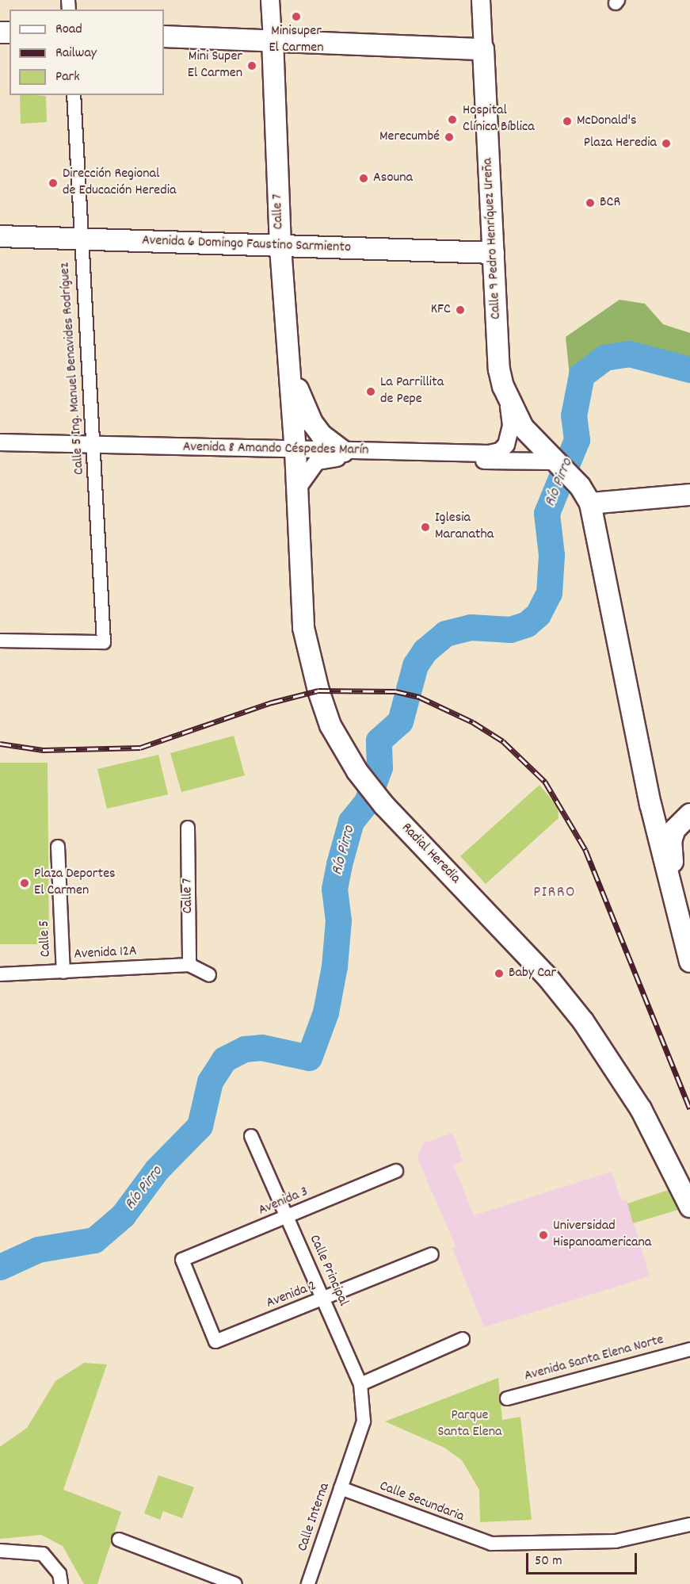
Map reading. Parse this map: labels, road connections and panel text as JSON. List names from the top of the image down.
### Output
{
  "streets": {
    "main road": [
      "Calle 7",
      "Calle 9 Pedro Henríquez Ureña",
      "Avenida 6 Domingo Faustino Sarmiento",
      "Radial Heredia"
    ],
    "street": [
      "Calle 5 Ing. Manuel Benavides Rodríguez",
      "Avenida 8 Amando Céspedes Marín",
      "Calle 5",
      "Avenida 12A",
      "Avenida 3",
      "Calle Principal",
      "Avenida 2",
      "Avenida Santa Elena Norte",
      "Calle Secundaria",
      "Calle Interna"
    ]
  },
  "crossings": [
    ["Calle 7", "Avenida 6 Domingo Faustino Sarmiento"],
    ["Calle 7", "Avenida 8 Amando Céspedes Marín"],
    ["Calle 7", "Radial Heredia"],
    ["Calle 7", "Avenida 12A"],
    ["Calle 9 Pedro Henríquez Ureña", "Avenida 6 Domingo Faustino Sarmiento"],
    ["Calle 9 Pedro Henríquez Ureña", "Avenida 8 Amando Céspedes Marín"],
    ["Avenida 6 Domingo Faustino Sarmiento", "Calle 5 Ing. Manuel Benavides Rodríguez"],
    ["Calle 5 Ing. Manuel Benavides Rodríguez", "Avenida 8 Amando Céspedes Marín"],
    ["Avenida 8 Amando Céspedes Marín", "Radial Heredia"],
    ["Calle 5", "Avenida 12A"],
    ["Avenida 3", "Calle Principal"],
    ["Avenida 3", "Avenida 2"],
    ["Calle Principal", "Avenida 2"],
    ["Calle Principal", "Calle Interna"],
    ["Calle Secundaria", "Calle Interna"]
  ],
  "districts": ["PIRRO"],
  "water": ["Río Pirro"],
  "parks": ["Parque Santa Elena"],
  "places": [
    "Minisuper El Carmen",
    "Mini Super El Carmen",
    "Hospital Clínica Bíblica",
    "McDonald's",
    "Merecumbé",
    "Plaza Heredia",
    "Asouna",
    "Dirección Regional de Educación Heredia",
    "BCR",
    "KFC",
    "La Parrillita de Pepe",
    "Iglesia Maranatha",
    "Plaza Deportes El Carmen",
    "Baby Car",
    "Universidad Hispanoamericana"
  ],
  "legend": ["Road", "Railway", "Park"],
  "scale_bar": "50 m"
}
